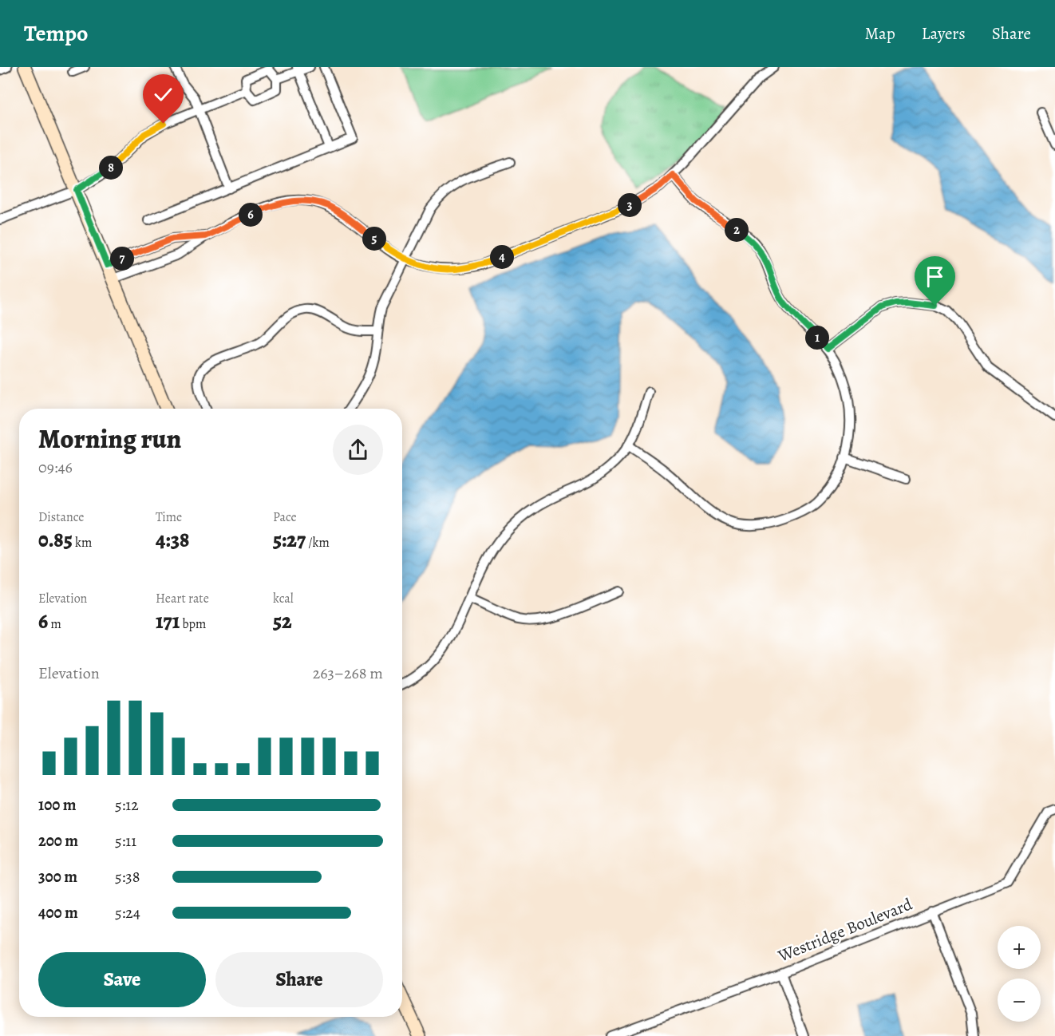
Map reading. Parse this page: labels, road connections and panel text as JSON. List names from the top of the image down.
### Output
{
  "streets": {
    "street": ["Westridge Boulevard"]
  },
  "page": {
    "header": "Tempo",
    "nav": ["Map", "Layers", "Share"],
    "pins": [
      "8",
      "3",
      "6",
      "2",
      "5",
      "4",
      "7",
      "1"
    ],
    "heading": ["Morning run", "09:46"],
    "stats": [
      ["Distance", "0.85 km"],
      ["Time", "4:38"],
      ["Pace", "5:27 /km"],
      ["Elevation", "6 m"],
      ["Heart rate", "171 bpm"],
      ["kcal", "52"]
    ],
    "chart": ["Elevation", "263–268 m"],
    "list": [
      {
        "name": "100 m",
        "note": "5:12"
      },
      {
        "name": "200 m",
        "note": "5:11"
      },
      {
        "name": "300 m",
        "note": "5:38"
      },
      {
        "name": "400 m",
        "note": "5:24"
      }
    ],
    "map_buttons": ["+", "−"],
    "buttons": ["Save", "Share"]
  }
}
